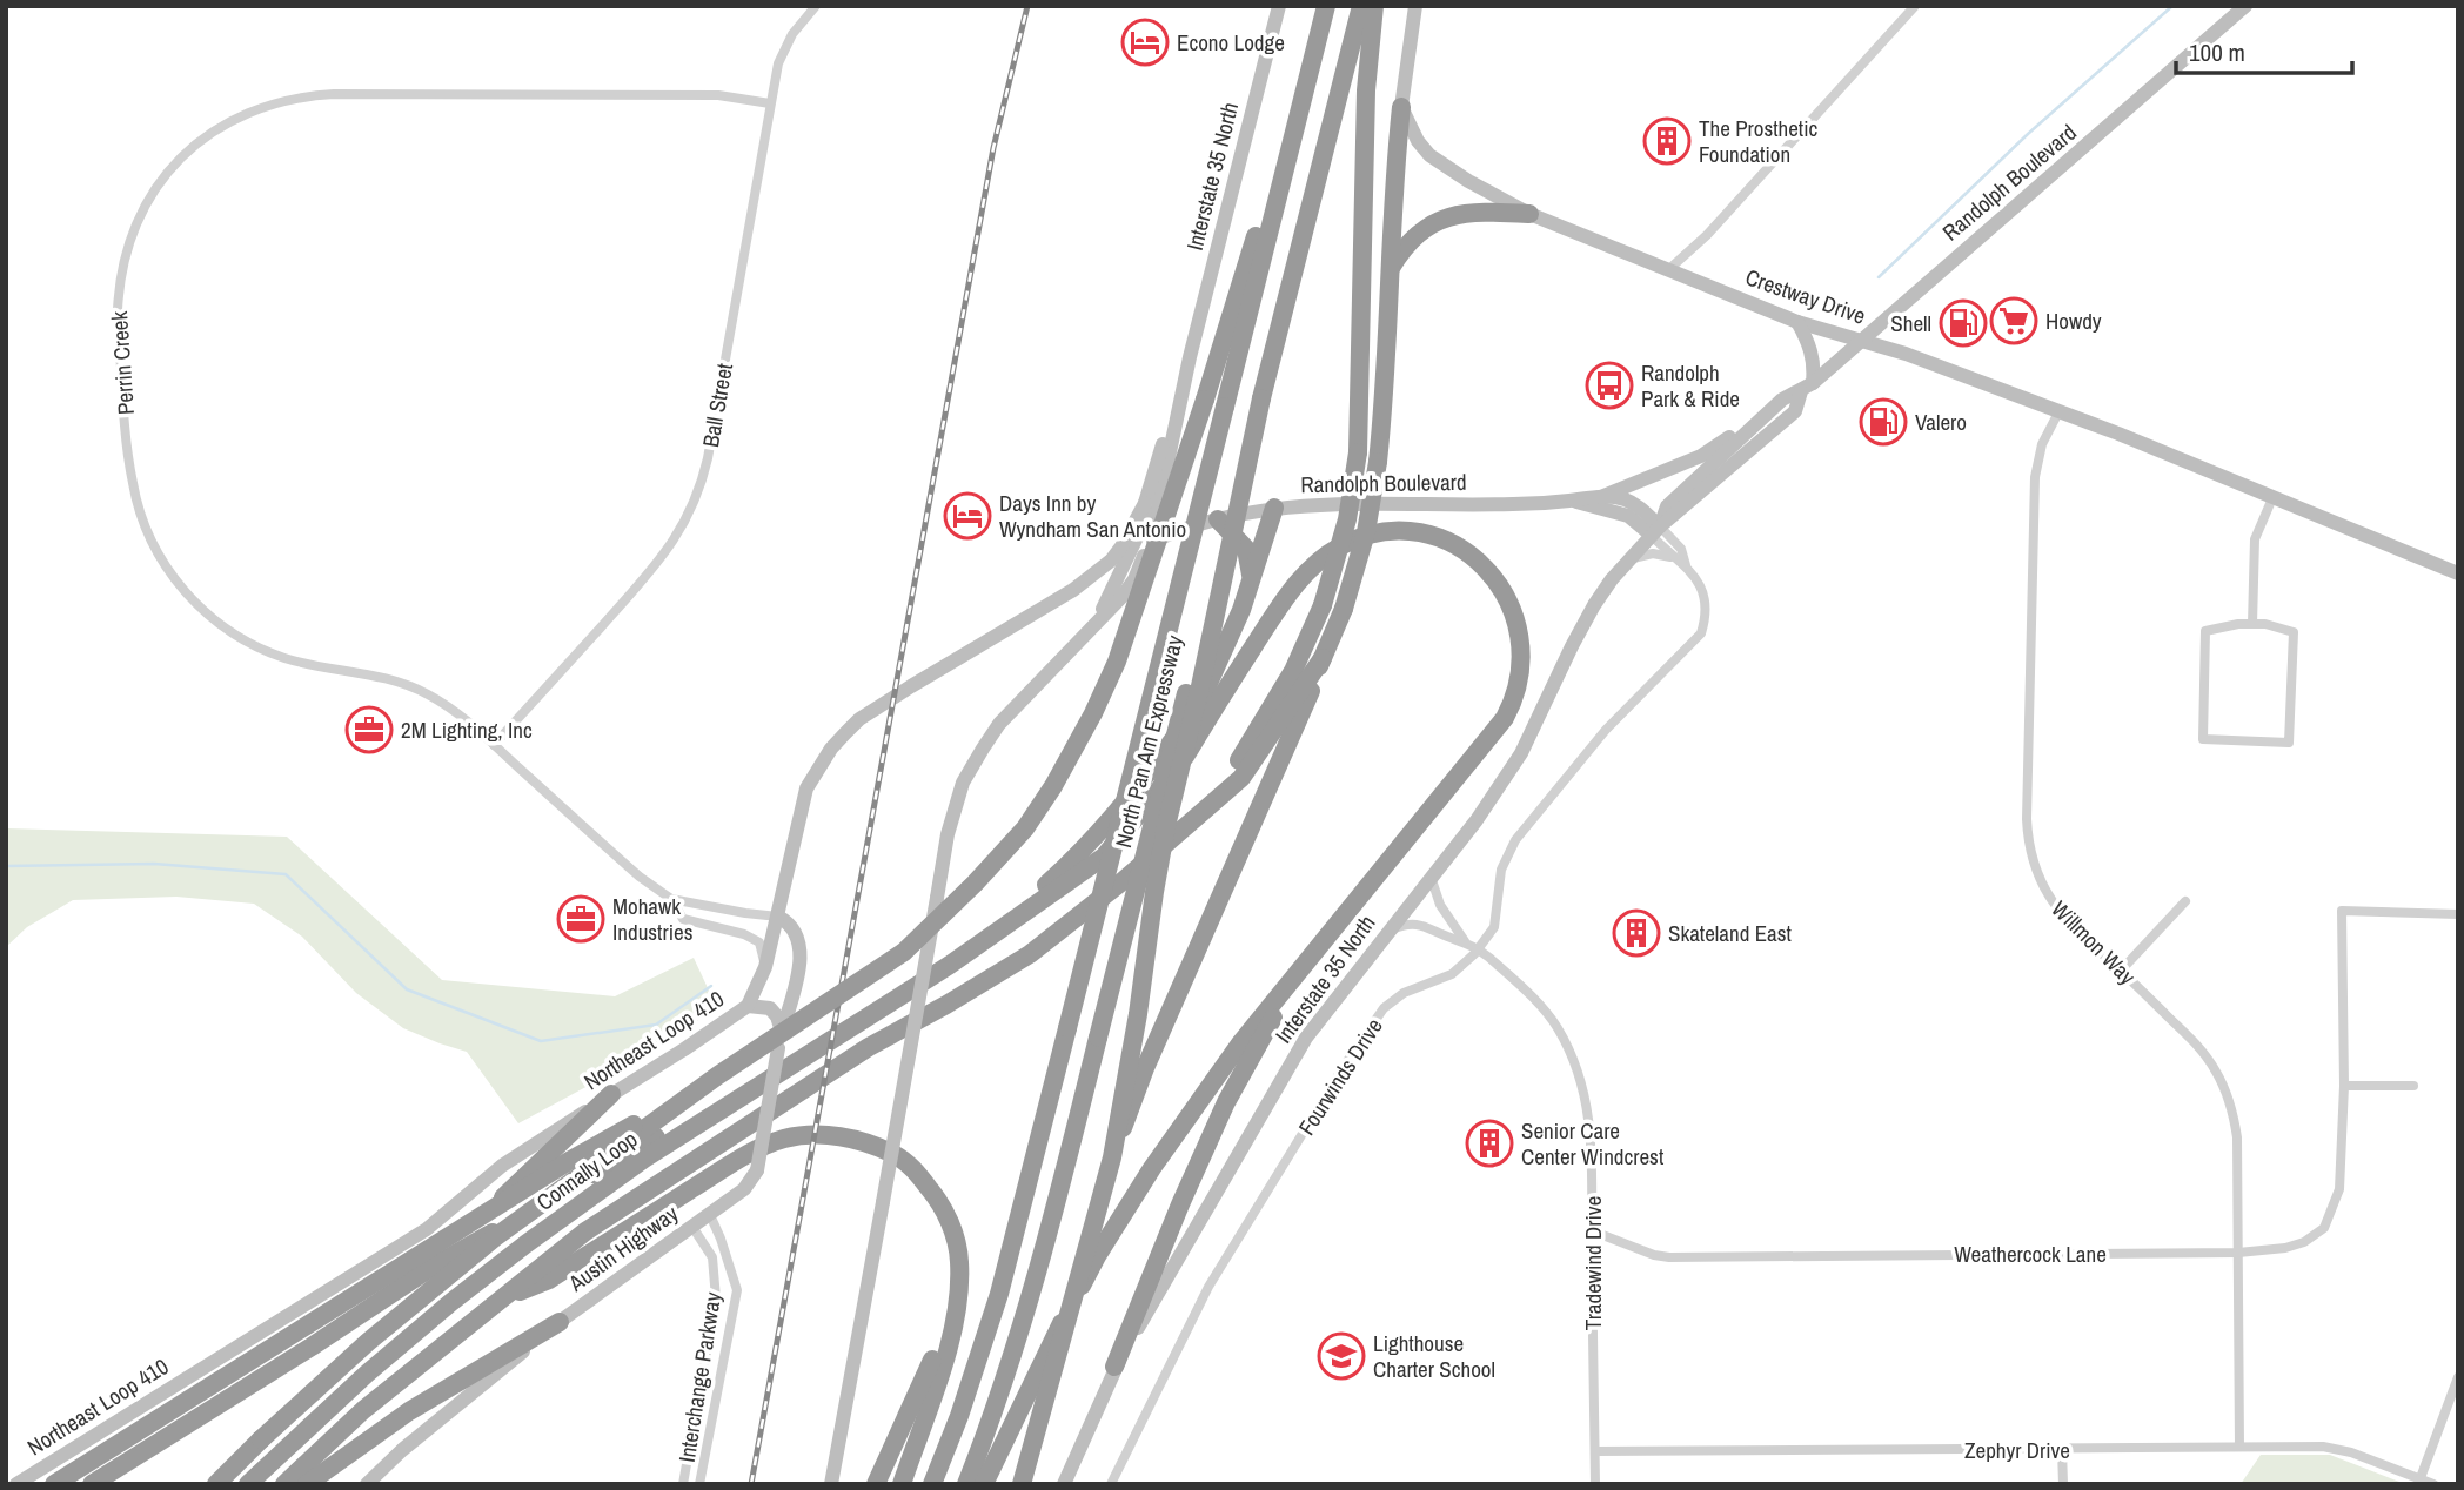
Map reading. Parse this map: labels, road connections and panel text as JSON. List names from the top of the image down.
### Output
{
  "streets": {
    "highway": ["North Pan Am Expressway", "Connally Loop"],
    "main road": [
      "Interstate 35 North",
      "Randolph Boulevard",
      "Crestway Drive",
      "Northeast Loop 410",
      "Austin Highway"
    ],
    "street": [
      "Perrin Creek",
      "Ball Street",
      "Willmon Way",
      "Fourwinds Drive",
      "Weathercock Lane",
      "Tradewind Drive",
      "Interchange Parkway",
      "Zephyr Drive"
    ]
  },
  "crossings": [
    ["Interstate 35 North", "Randolph Boulevard"],
    ["Interstate 35 North", "Northeast Loop 410"],
    ["Interstate 35 North", "Fourwinds Drive"],
    ["Interstate 35 North", "Tradewind Drive"],
    ["Randolph Boulevard", "Crestway Drive"],
    ["Randolph Boulevard", "Fourwinds Drive"],
    ["Crestway Drive", "Willmon Way"],
    ["Perrin Creek", "Ball Street"],
    ["Perrin Creek", "Northeast Loop 410"],
    ["Perrin Creek", "Austin Highway"],
    ["Willmon Way", "Weathercock Lane"],
    ["Willmon Way", "Zephyr Drive"],
    ["Northeast Loop 410", "Austin Highway"],
    ["Fourwinds Drive", "Tradewind Drive"],
    ["Austin Highway", "Interchange Parkway"],
    ["Weathercock Lane", "Tradewind Drive"],
    ["Tradewind Drive", "Zephyr Drive"]
  ],
  "places": {
    "hotel": ["Econo Lodge", "Days Inn by Wyndham San Antonio"],
    "building": ["The Prosthetic Foundation", "Skateland East", "Senior Care Center Windcrest"],
    "supermarket": ["Howdy"],
    "fuel station": ["Shell", "Valero"],
    "bus stop": ["Randolph Park & Ride"],
    "office": ["2M Lighting, Inc", "Mohawk Industries"],
    "school or university": ["Lighthouse Charter School"]
  },
  "scale_bar": "100 m"
}
